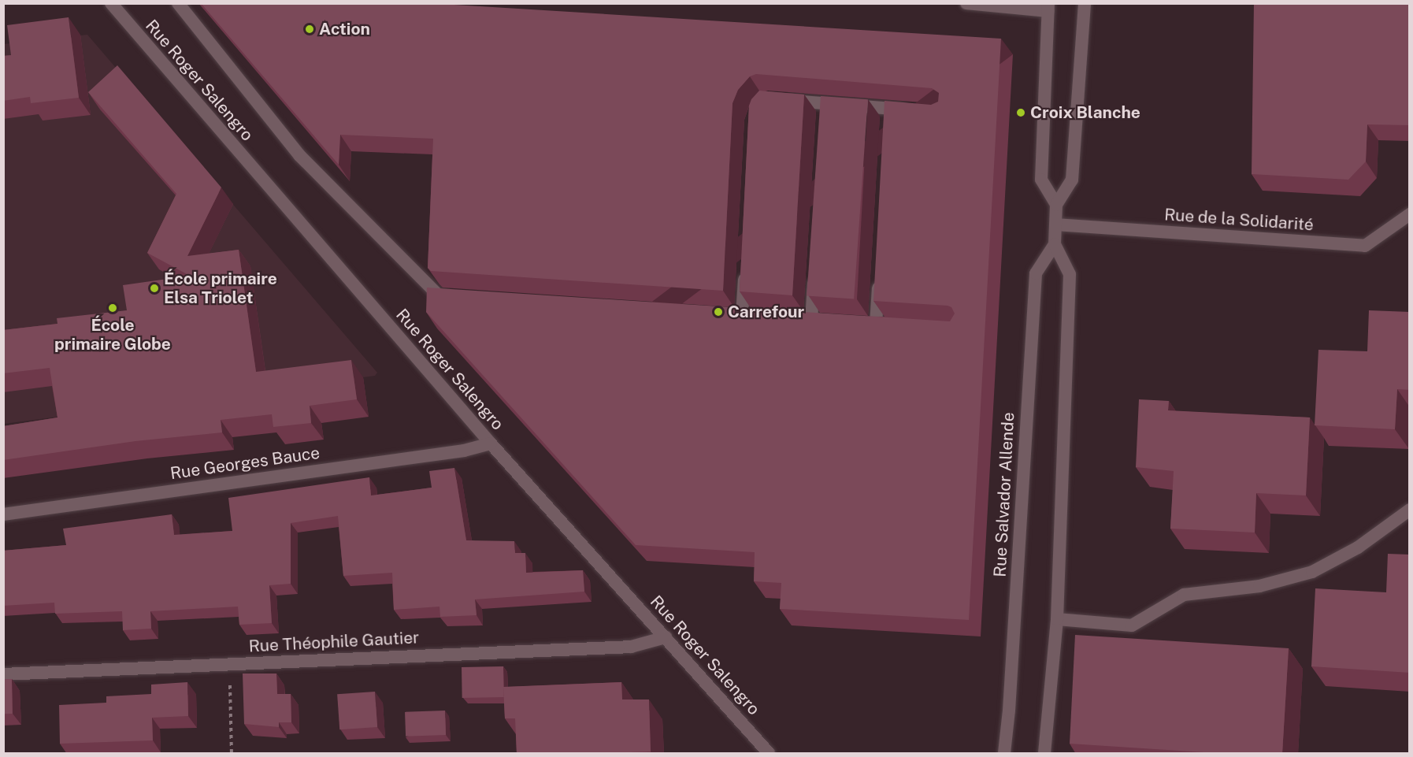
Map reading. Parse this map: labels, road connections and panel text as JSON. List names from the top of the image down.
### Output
{
  "streets": {
    "street": [
      "Rue Roger Salengro",
      "Rue de la Solidarité",
      "Rue Georges Bauce",
      "Rue Salvador Allende",
      "Rue Théophile Gautier"
    ]
  },
  "crossings": [
    ["Rue Roger Salengro", "Rue Georges Bauce"],
    ["Rue Roger Salengro", "Rue Théophile Gautier"],
    ["Rue de la Solidarité", "Rue Salvador Allende"]
  ],
  "places": [
    "Action",
    "Croix Blanche",
    "École primaire Elsa Triolet",
    "École primaire Globe",
    "Carrefour"
  ]
}
